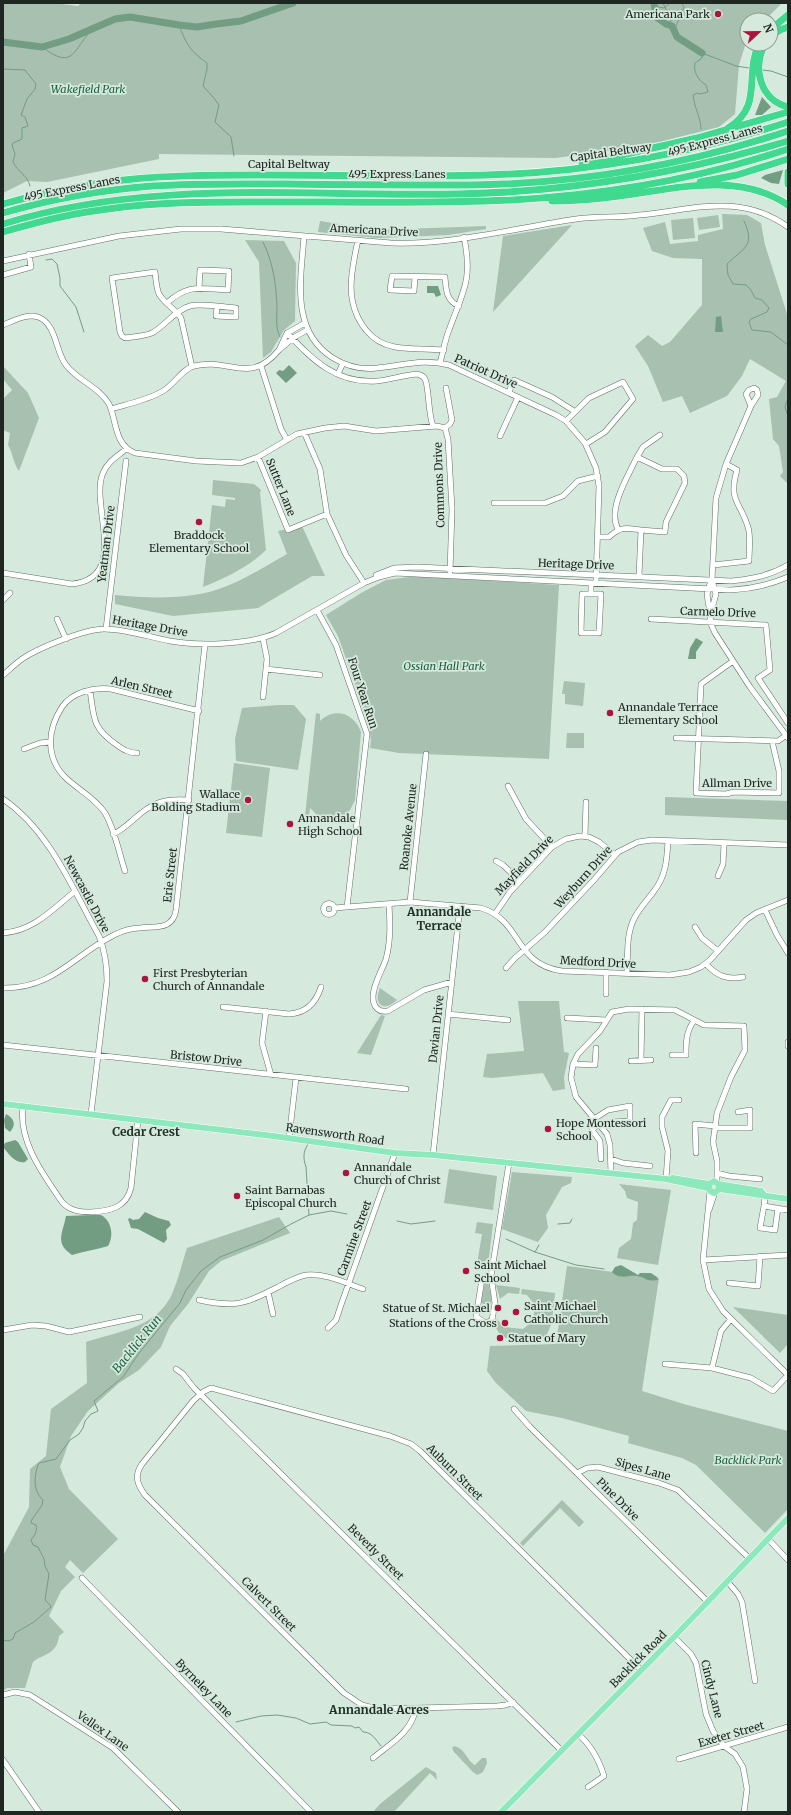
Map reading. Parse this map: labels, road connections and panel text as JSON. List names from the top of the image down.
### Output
{
  "streets": {
    "highway": ["495 Express Lanes", "Capital Beltway"],
    "main road": ["Ravensworth Road", "Backlick Road"],
    "street": [
      "Americana Drive",
      "Patriot Drive",
      "Commons Drive",
      "Sutter Lane",
      "Yeatman Drive",
      "Heritage Drive",
      "Carmelo Drive",
      "Arlen Street",
      "Four Year Run",
      "Allman Drive",
      "Roanoke Avenue",
      "Mayfield Drive",
      "Erie Street",
      "Weyburn Drive",
      "Newcastle Drive",
      "Medford Drive",
      "Davian Drive",
      "Bristow Drive",
      "Carmine Street",
      "Sipes Lane",
      "Auburn Street",
      "Pine Drive",
      "Beverly Street",
      "Calvert Street",
      "Byrneley Lane",
      "Cindy Lane",
      "Vellex Lane",
      "Exeter Street"
    ]
  },
  "crossings": [
    ["Americana Drive", "Patriot Drive"],
    ["Patriot Drive", "Heritage Drive"],
    ["Commons Drive", "Sutter Lane"],
    ["Commons Drive", "Heritage Drive"],
    ["Yeatman Drive", "Heritage Drive"],
    ["Heritage Drive", "Four Year Run"],
    ["Heritage Drive", "Erie Street"],
    ["Arlen Street", "Erie Street"],
    ["Four Year Run", "Medford Drive"],
    ["Roanoke Avenue", "Medford Drive"],
    ["Mayfield Drive", "Medford Drive"],
    ["Erie Street", "Newcastle Drive"],
    ["Weyburn Drive", "Medford Drive"],
    ["Newcastle Drive", "Bristow Drive"],
    ["Newcastle Drive", "Ravensworth Road"],
    ["Medford Drive", "Davian Drive"],
    ["Davian Drive", "Ravensworth Road"],
    ["Ravensworth Road", "Carmine Street"],
    ["Sipes Lane", "Pine Drive"],
    ["Sipes Lane", "Backlick Road"],
    ["Auburn Street", "Beverly Street"],
    ["Auburn Street", "Calvert Street"],
    ["Auburn Street", "Backlick Road"],
    ["Pine Drive", "Backlick Road"],
    ["Beverly Street", "Calvert Street"],
    ["Beverly Street", "Backlick Road"],
    ["Backlick Road", "Cindy Lane"],
    ["Cindy Lane", "Exeter Street"]
  ],
  "districts": ["Annandale Terrace", "Cedar Crest", "Annandale Acres"],
  "water": ["Backlick Run"],
  "parks": ["Wakefield Park", "Ossian Hall Park", "Backlick Park"],
  "places": [
    "Americana Park",
    "Braddock Elementary School",
    "Annandale Terrace Elementary School",
    "Wallace Bolding Stadium",
    "Annandale High School",
    "First Presbyterian Church of Annandale",
    "Hope Montessori School",
    "Annandale Church of Christ",
    "Saint Barnabas Episcopal Church",
    "Saint Michael School",
    "Statue of St. Michael",
    "Saint Michael Catholic Church",
    "Stations of the Cross",
    "Statue of Mary"
  ],
  "north": "right"
}
